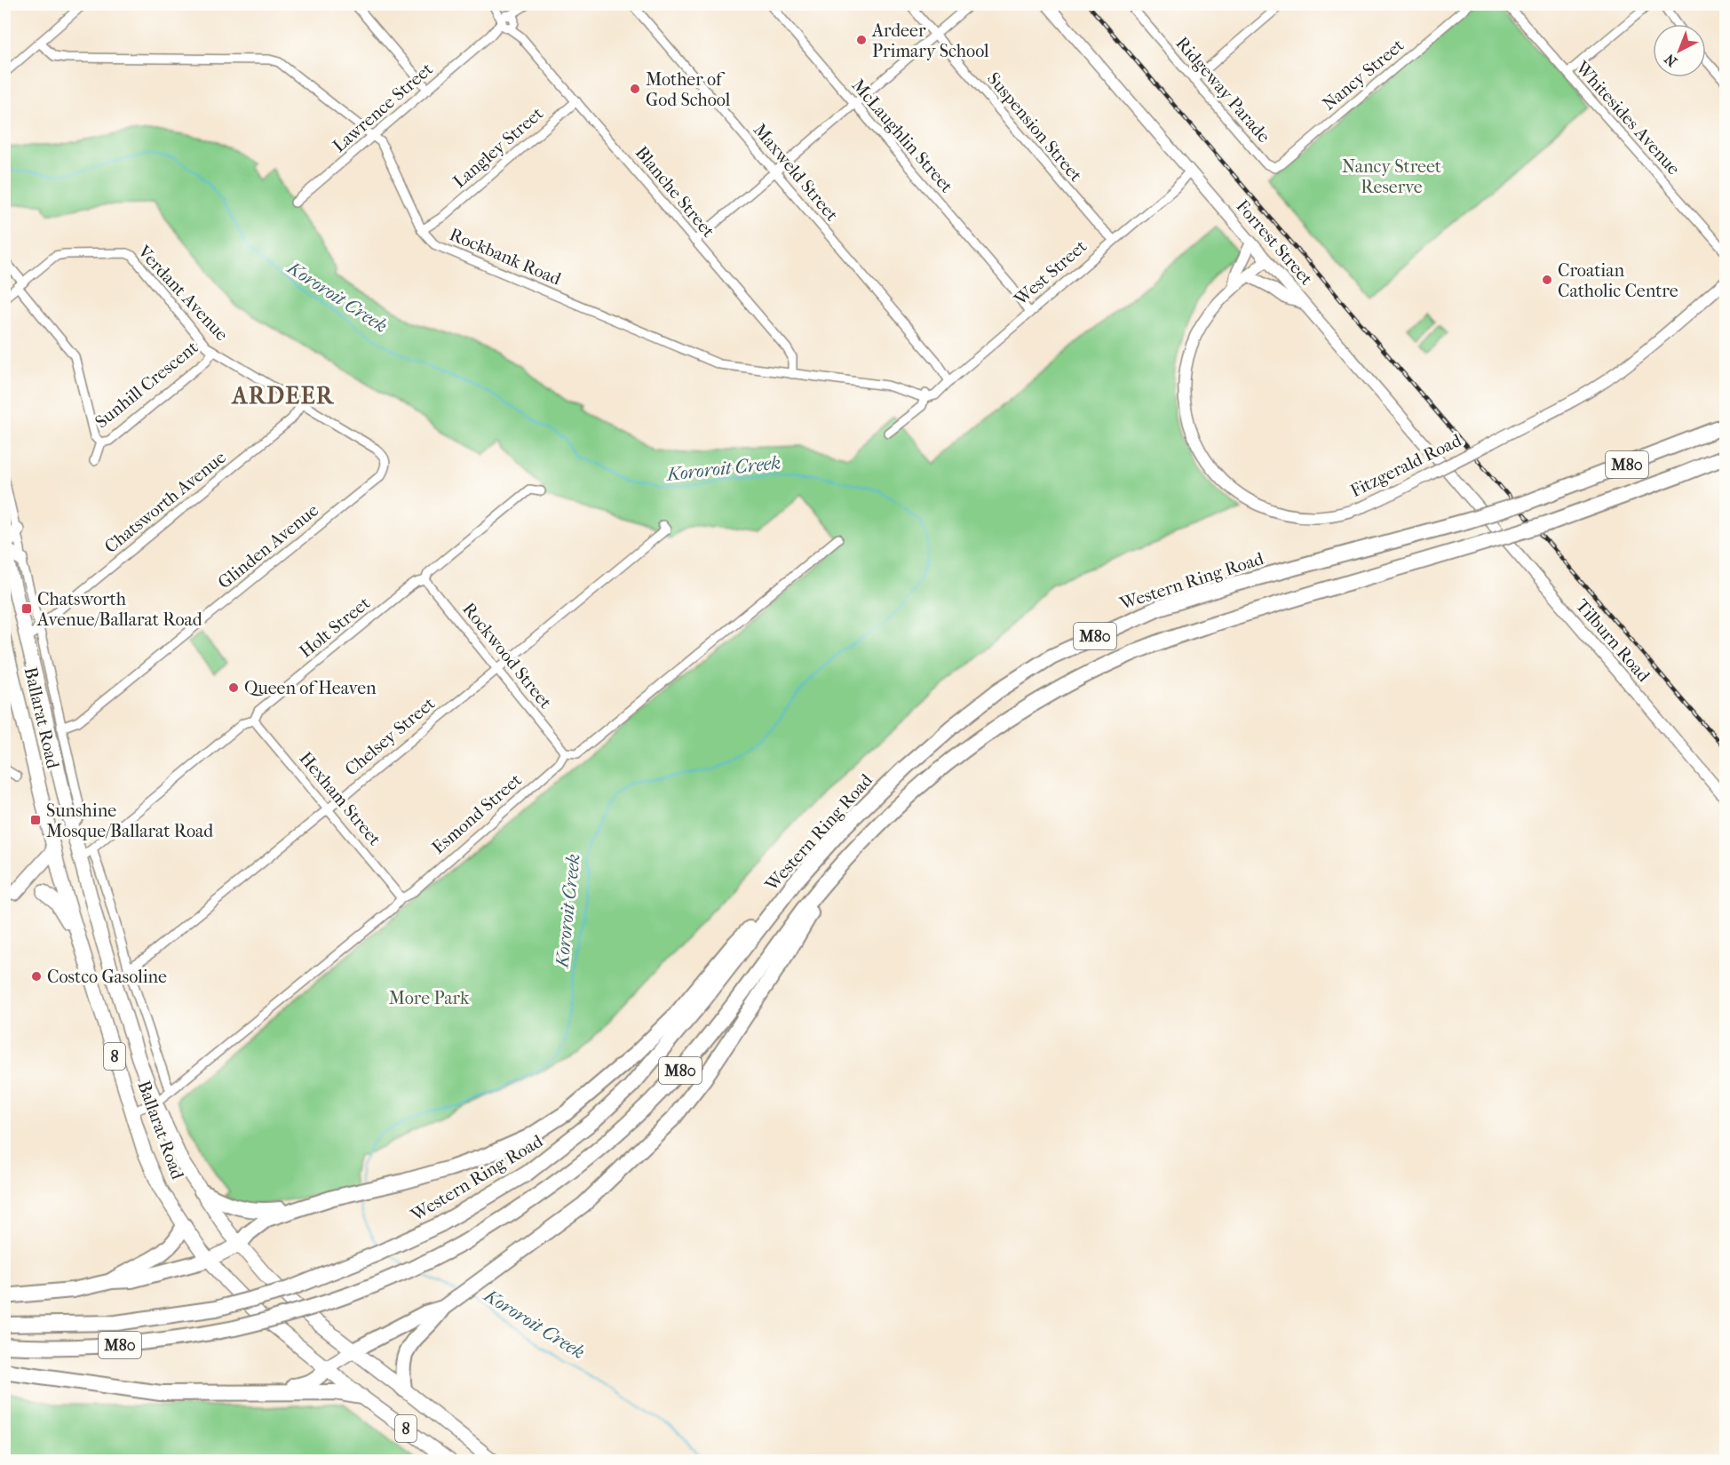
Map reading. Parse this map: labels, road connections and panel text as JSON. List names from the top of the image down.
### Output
{
  "streets": {
    "highway": [
      "M80",
      "Western Ring Road",
      "Ballarat Road",
      "8"
    ],
    "street": [
      "Nancy Street",
      "Ridgeway Parade",
      "Lawrence Street",
      "Whitesides Avenue",
      "Suspension Street",
      "McLaughlin Street",
      "Langley Street",
      "Maxweld Street",
      "Blanche Street",
      "Forrest Street",
      "Rockbank Road",
      "West Street",
      "Verdant Avenue",
      "Sunhill Crescent",
      "Fitzgerald Road",
      "Chatsworth Avenue",
      "Glinden Avenue",
      "Holt Street",
      "Tilburn Road",
      "Rockwood Street",
      "Chelsey Street",
      "Hexham Street",
      "Esmond Street"
    ]
  },
  "crossings": [
    ["Nancy Street", "Ridgeway Parade"],
    ["Lawrence Street", "Blanche Street"],
    ["Suspension Street", "West Street"],
    ["McLaughlin Street", "West Street"],
    ["Langley Street", "Blanche Street"],
    ["Langley Street", "Rockbank Road"],
    ["Maxweld Street", "West Street"],
    ["Blanche Street", "Rockbank Road"],
    ["Forrest Street", "West Street"],
    ["Forrest Street", "Fitzgerald Road"],
    ["Forrest Street", "Tilburn Road"],
    ["Rockbank Road", "West Street"],
    ["Verdant Avenue", "Sunhill Crescent"],
    ["Verdant Avenue", "Chatsworth Avenue"],
    ["Verdant Avenue", "Glinden Avenue"],
    ["Chatsworth Avenue", "Ballarat Road"],
    ["Glinden Avenue", "Ballarat Road"],
    ["Holt Street", "Rockwood Street"],
    ["Holt Street", "Ballarat Road"],
    ["Holt Street", "Hexham Street"],
    ["Rockwood Street", "Chelsey Street"],
    ["Rockwood Street", "Esmond Street"],
    ["Ballarat Road", "Esmond Street"],
    ["Chelsey Street", "Hexham Street"],
    ["Hexham Street", "Esmond Street"]
  ],
  "districts": ["ARDEER"],
  "water": ["Kororoit Creek"],
  "parks": ["Nancy Street Reserve", "More Park"],
  "places": {
    "other": [
      "Ardeer Primary School",
      "Mother of God School",
      "Croatian Catholic Centre",
      "Queen of Heaven",
      "Costco Gasoline"
    ],
    "transit": ["Chatsworth Avenue/Ballarat Road", "Sunshine Mosque/Ballarat Road"]
  },
  "north": "bottom left"
}
